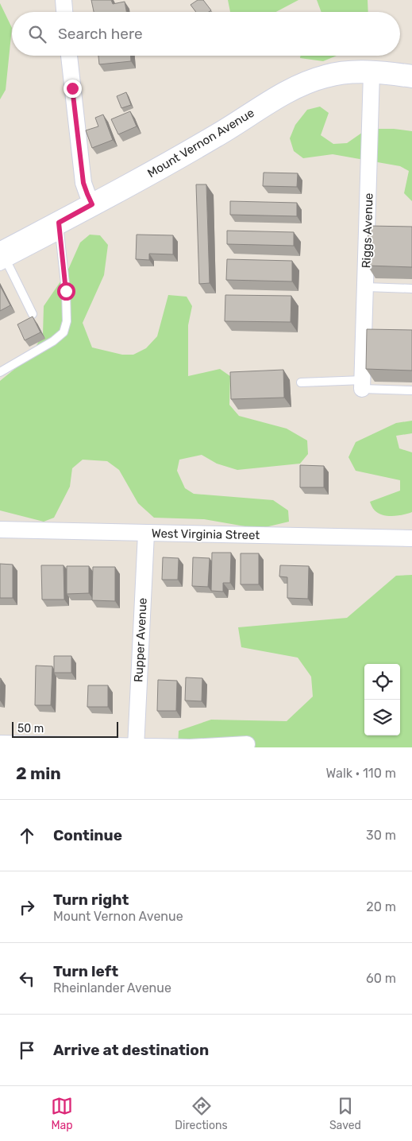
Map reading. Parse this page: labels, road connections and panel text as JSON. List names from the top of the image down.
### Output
{
  "streets": {
    "main road": ["Mount Vernon Avenue"],
    "street": ["Riggs Avenue", "West Virginia Street", "Rupper Avenue"]
  },
  "crossings": [
    ["Mount Vernon Avenue", "Riggs Avenue"],
    ["West Virginia Street", "Rupper Avenue"]
  ],
  "scale_bar": "50 m",
  "page": {
    "search": "Search here",
    "scale": "50 m",
    "heading": ["2 min", "Walk · 110 m"],
    "list": [
      ["Continue", "30 m"],
      ["Turn right", "Mount Vernon Avenue", "20 m"],
      ["Turn left", "Rheinlander Avenue", "60 m"],
      "Arrive at destination"
    ],
    "nav": ["Map", "Directions", "Saved"]
  }
}
